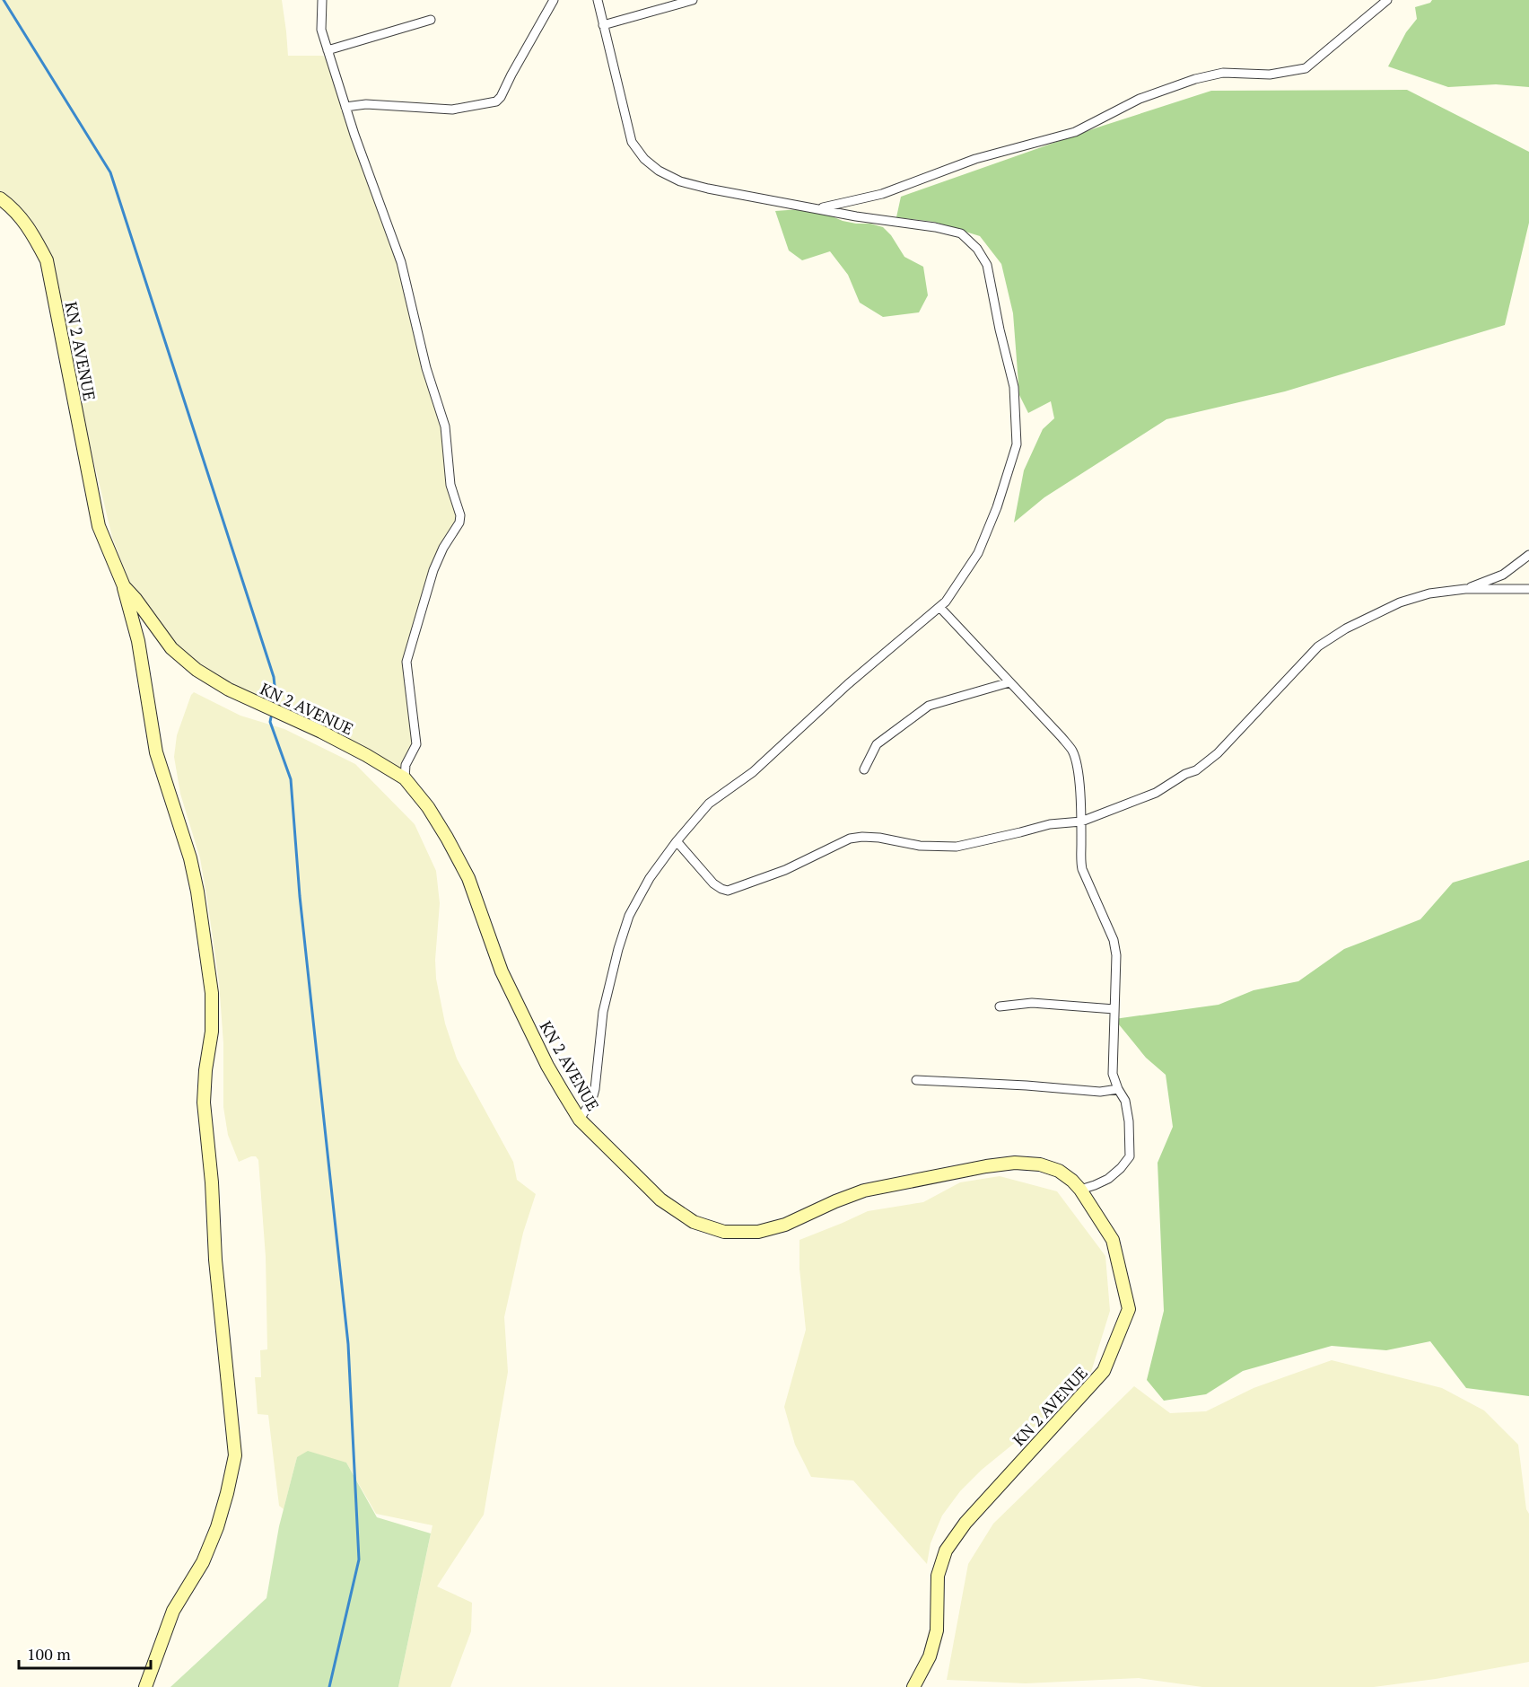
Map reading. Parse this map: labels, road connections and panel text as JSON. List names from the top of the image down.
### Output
{
  "streets": {
    "main road": ["KN 2 AVENUE"]
  },
  "scale_bar": "100 m"
}
